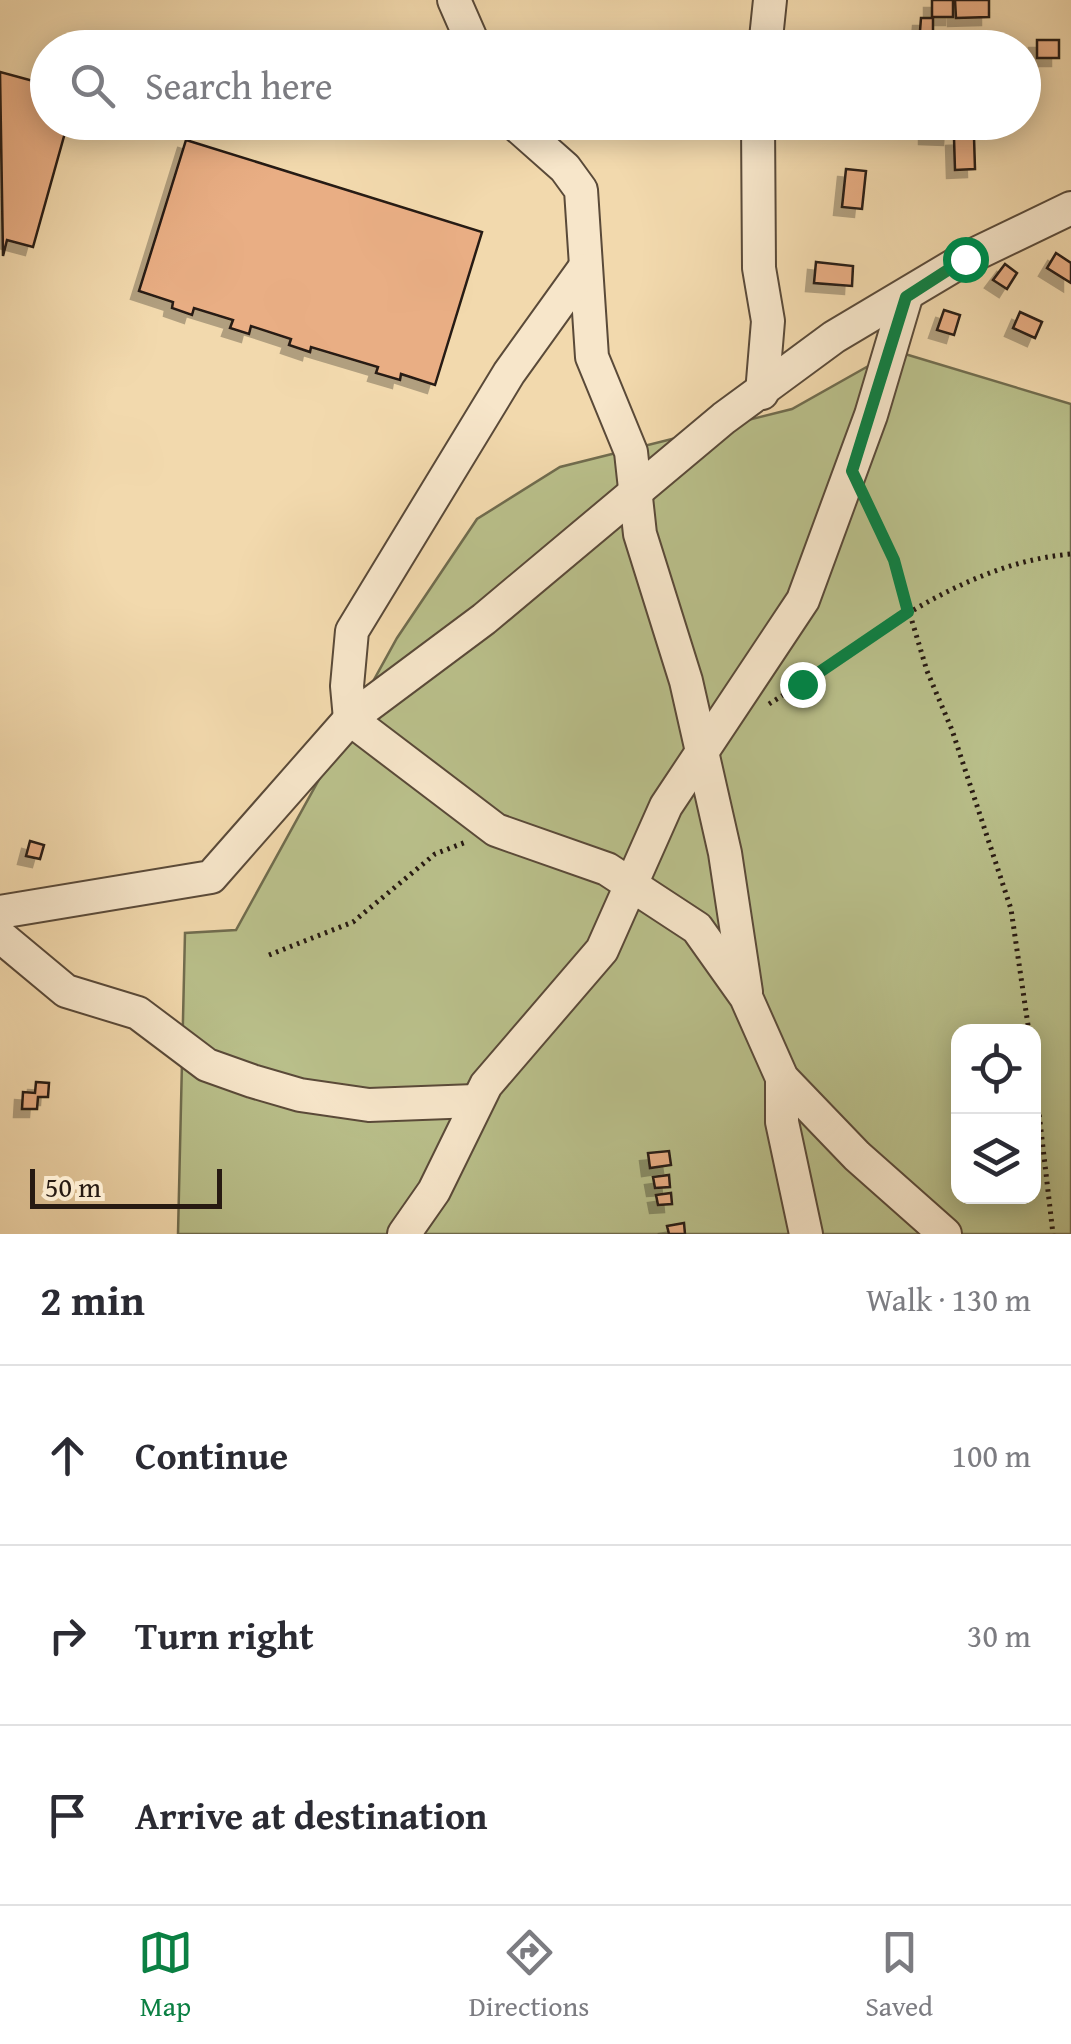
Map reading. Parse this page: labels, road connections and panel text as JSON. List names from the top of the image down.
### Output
{
  "scale_bar": "50 m",
  "page": {
    "search": "Search here",
    "scale": "50 m",
    "heading": ["2 min", "Walk · 130 m"],
    "list": [
      ["Continue", "100 m"],
      ["Turn right", "30 m"],
      "Arrive at destination"
    ],
    "nav": ["Map", "Directions", "Saved"]
  }
}
